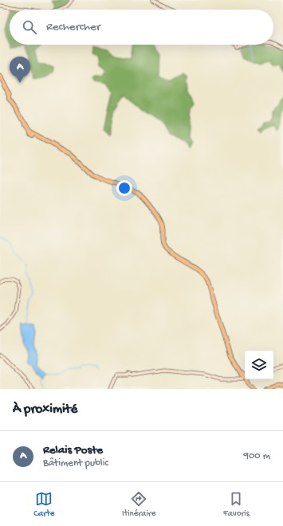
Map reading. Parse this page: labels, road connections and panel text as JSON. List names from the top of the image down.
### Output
{
  "page": {
    "search": "Rechercher",
    "pins": "A",
    "heading": "À proximité",
    "list": [
      {
        "mark": "A",
        "name": "Relais Poste",
        "note": "Bâtiment public",
        "value": "900 m"
      }
    ],
    "nav": ["Carte", "Itinéraire", "Favoris"]
  }
}
